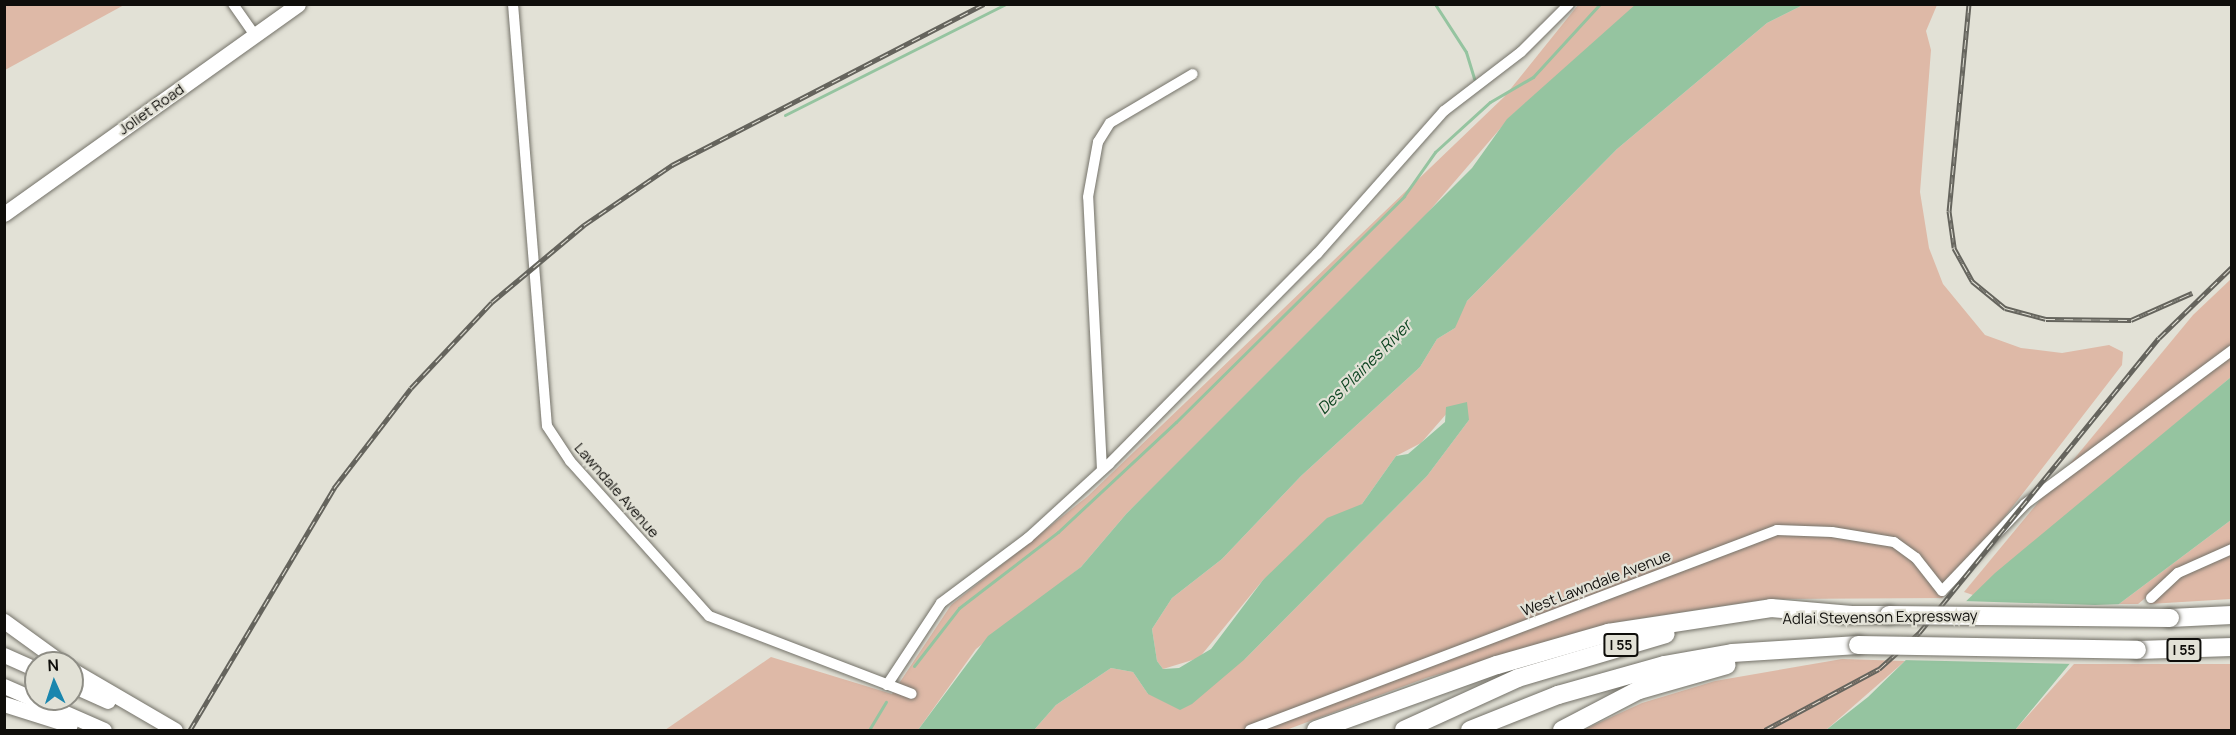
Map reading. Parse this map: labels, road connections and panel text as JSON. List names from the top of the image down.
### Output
{
  "streets": {
    "highway": ["Adlai Stevenson Expressway", "I 55"],
    "main road": ["Joliet Road"],
    "street": ["Lawndale Avenue", "West Lawndale Avenue"]
  },
  "water": ["Des Plaines River"],
  "north": "top"
}
